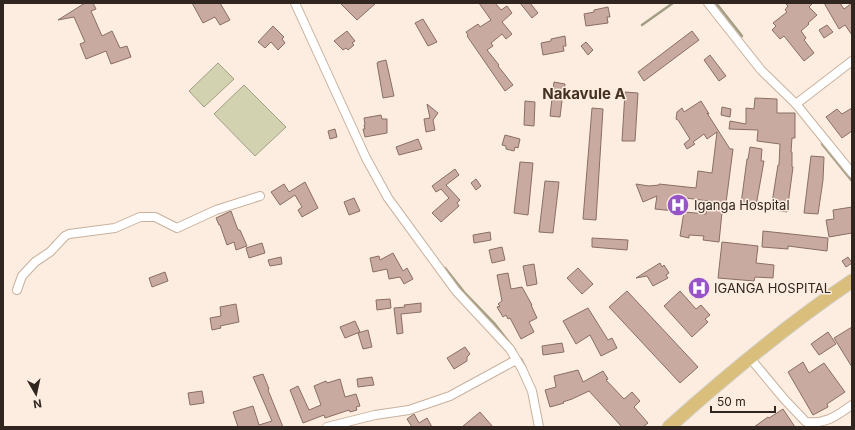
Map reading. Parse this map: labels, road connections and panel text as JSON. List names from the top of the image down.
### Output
{
  "districts": ["Nakavule A"],
  "places": {
    "hospital": ["Iganga Hospital", "IGANGA HOSPITAL"]
  },
  "scale_bar": "50 m",
  "north": "bottom"
}
